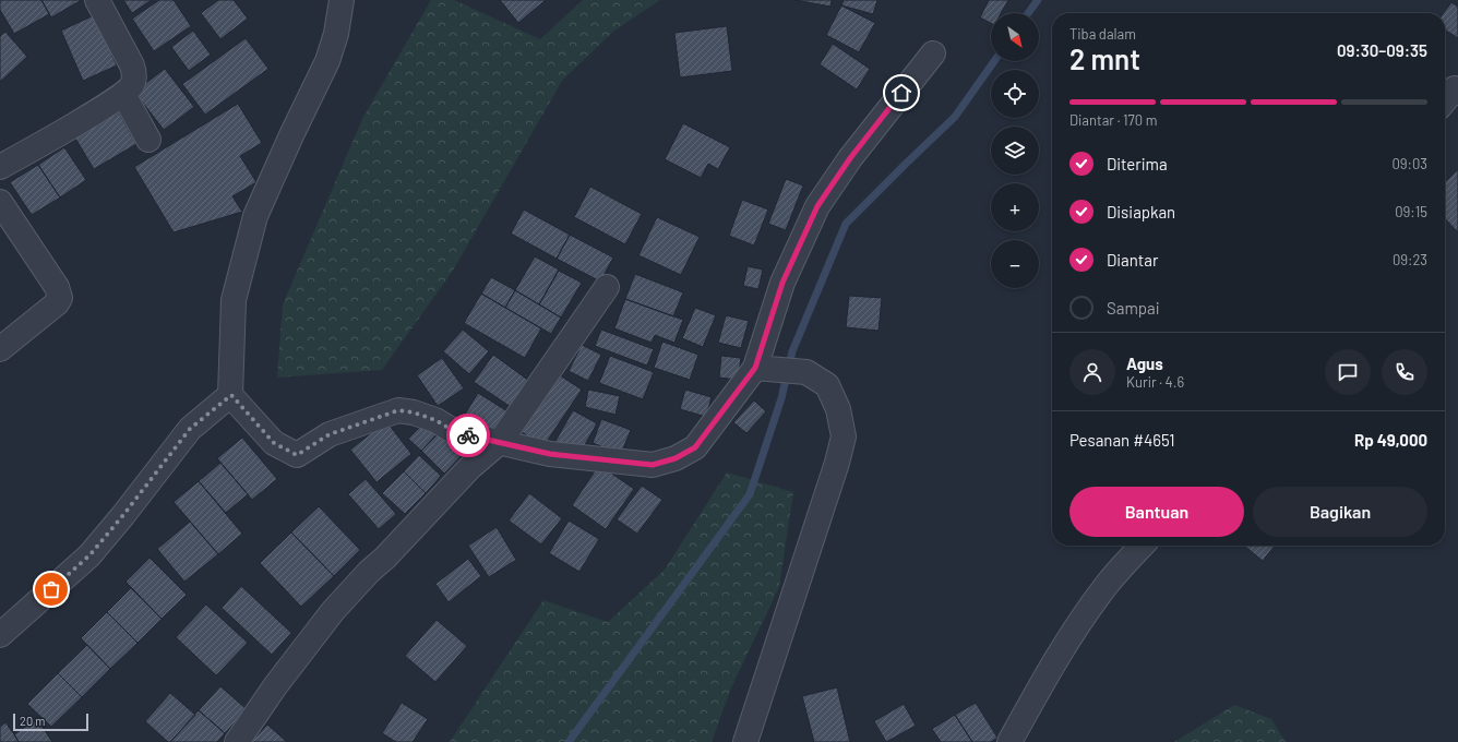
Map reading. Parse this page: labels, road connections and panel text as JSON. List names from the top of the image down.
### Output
{
  "scale_bar": "20 m",
  "north": "bottom right",
  "page": {
    "map_buttons": ["+", "−"],
    "heading": ["2 mnt", "Tiba dalam", "09:30–09:35"],
    "panel": [
      "Agus",
      "Kurir · 4.6",
      "Pesanan #4651",
      "Rp 49,000"
    ],
    "bar": "Diantar · 170 m",
    "list": [
      ["Diterima", "09:03"],
      ["Disiapkan", "09:15"],
      ["Diantar", "09:23"],
      "Sampai"
    ],
    "buttons": ["Bantuan", "Bagikan"],
    "scale": "20 m"
  }
}
